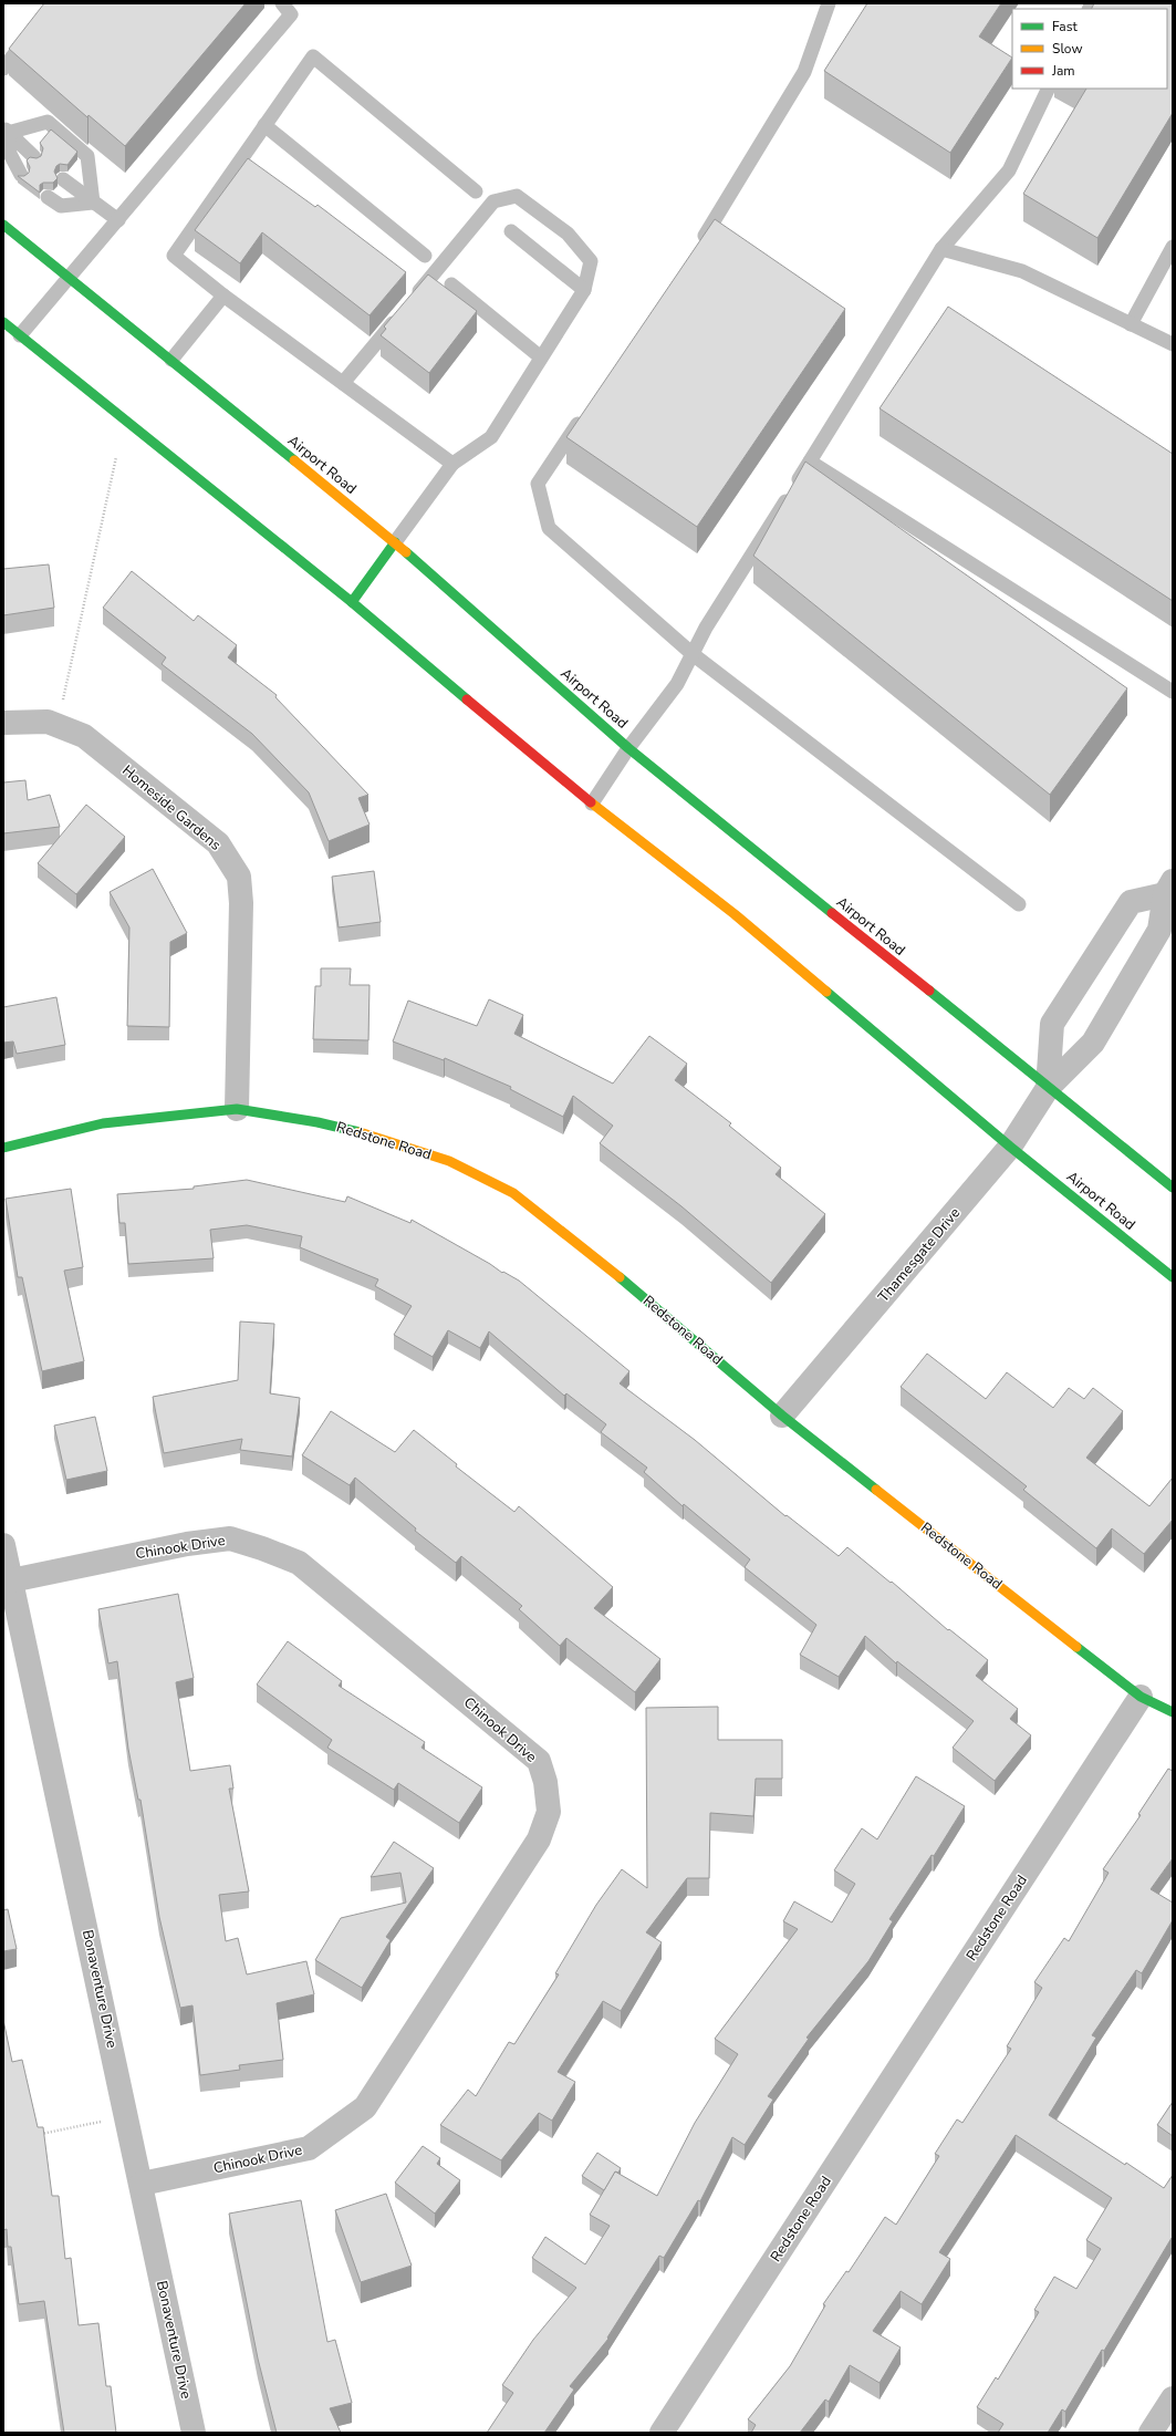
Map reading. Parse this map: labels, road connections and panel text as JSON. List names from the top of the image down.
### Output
{
  "streets": {
    "main road": ["Airport Road", "Redstone Road"],
    "street": [
      "Homeside Gardens",
      "Thamesgate Drive",
      "Chinook Drive",
      "Bonaventure Drive"
    ]
  },
  "crossings": [
    ["Airport Road", "Thamesgate Drive"],
    ["Homeside Gardens", "Redstone Road"],
    ["Redstone Road", "Thamesgate Drive"],
    ["Chinook Drive", "Bonaventure Drive"]
  ],
  "legend": ["Fast", "Slow", "Jam"]
}
